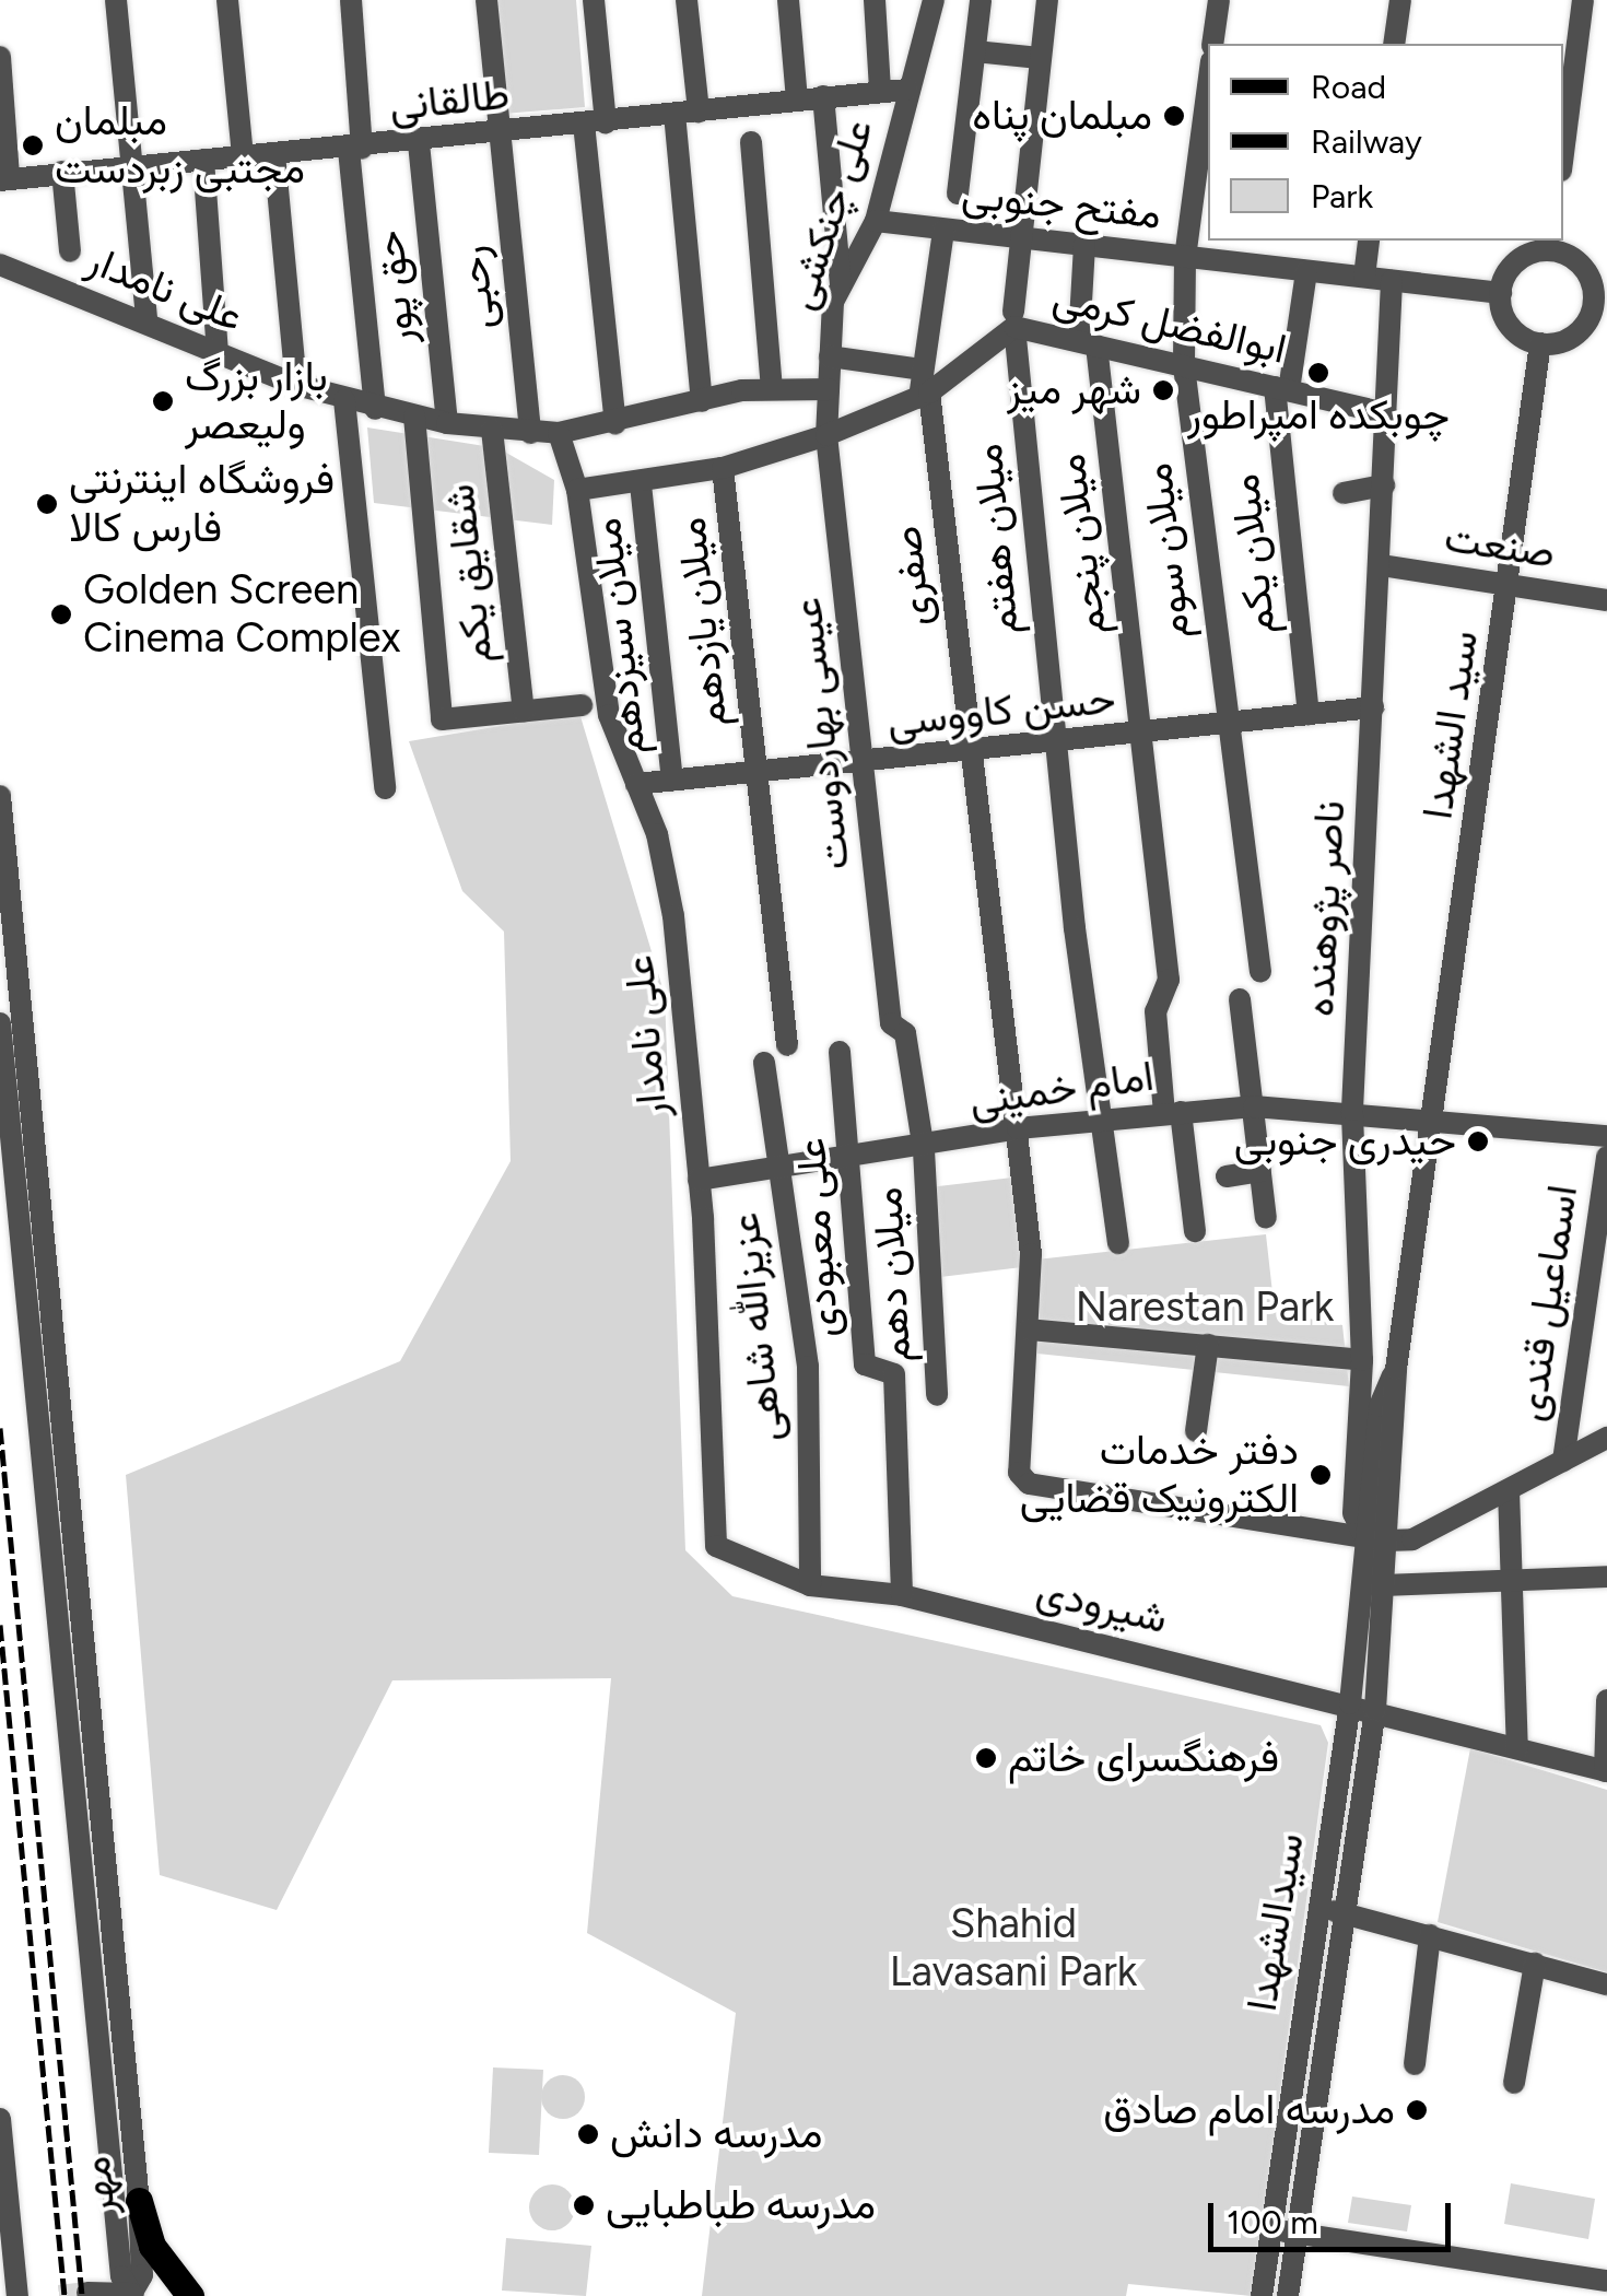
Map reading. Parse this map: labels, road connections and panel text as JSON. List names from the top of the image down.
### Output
{
  "streets": {
    "street": [
      "طالقانی",
      "مفتح جنوبی",
      "علی چنکشی",
      "حق پور",
      "رحبی",
      "علی نامدار",
      "ابوالفضل کرمی",
      "میلان هفتم",
      "میلان پنجم",
      "صنعت",
      "میلان سوم",
      "میلان یکم",
      "شقایق یکم",
      "صفری",
      "میلان یازدهم",
      "میلان سیزدهم",
      "حسن کاووسی",
      "سید الشهدا",
      "عیسی بهاردوست",
      "ناصر پژوهنده",
      "امام خمینی",
      "علی معبودی",
      "میلان دهم",
      "اسماعیل قندی",
      "عزیزالله شاهی",
      "شیرودی",
      "سیدالشهدا",
      "مهر"
    ]
  },
  "crossings": [
    ["طالقانی", "علی چنکشی"],
    ["طالقانی", "حق پور"],
    ["طالقانی", "رحبی"],
    ["مفتح جنوبی", "علی چنکشی"],
    ["مفتح جنوبی", "میلان هفتم"],
    ["مفتح جنوبی", "میلان پنجم"],
    ["مفتح جنوبی", "میلان سوم"],
    ["مفتح جنوبی", "میلان یکم"],
    ["مفتح جنوبی", "صفری"],
    ["مفتح جنوبی", "سید الشهدا"],
    ["مفتح جنوبی", "ناصر پژوهنده"],
    ["علی چنکشی", "علی نامدار"],
    ["علی چنکشی", "ابوالفضل کرمی"],
    ["علی چنکشی", "عیسی بهاردوست"],
    ["حق پور", "علی نامدار"],
    ["رحبی", "علی نامدار"],
    ["علی نامدار", "ابوالفضل کرمی"],
    ["علی نامدار", "شقایق یکم"],
    ["علی نامدار", "حسن کاووسی"],
    ["علی نامدار", "امام خمینی"],
    ["علی نامدار", "عزیزالله شاهی"],
    ["علی نامدار", "شیرودی"],
    ["ابوالفضل کرمی", "میلان هفتم"],
    ["ابوالفضل کرمی", "میلان پنجم"],
    ["ابوالفضل کرمی", "میلان سوم"],
    ["ابوالفضل کرمی", "میلان یکم"],
    ["ابوالفضل کرمی", "صفری"],
    ["ابوالفضل کرمی", "میلان یازدهم"],
    ["ابوالفضل کرمی", "میلان سیزدهم"],
    ["ابوالفضل کرمی", "عیسی بهاردوست"],
    ["ابوالفضل کرمی", "ناصر پژوهنده"],
    ["میلان هفتم", "حسن کاووسی"],
    ["میلان هفتم", "امام خمینی"],
    ["میلان پنجم", "حسن کاووسی"],
    ["میلان پنجم", "امام خمینی"],
    ["صنعت", "سید الشهدا"],
    ["صنعت", "ناصر پژوهنده"],
    ["میلان سوم", "حسن کاووسی"],
    ["میلان یکم", "حسن کاووسی"],
    ["صفری", "حسن کاووسی"],
    ["صفری", "ناصر پژوهنده"],
    ["صفری", "امام خمینی"],
    ["صفری", "سیدالشهدا"],
    ["میلان یازدهم", "حسن کاووسی"],
    ["میلان سیزدهم", "حسن کاووسی"],
    ["حسن کاووسی", "عیسی بهاردوست"],
    ["حسن کاووسی", "ناصر پژوهنده"],
    ["سید الشهدا", "امام خمینی"],
    ["سید الشهدا", "سیدالشهدا"],
    ["عیسی بهاردوست", "امام خمینی"],
    ["عیسی بهاردوست", "میلان دهم"],
    ["ناصر پژوهنده", "امام خمینی"],
    ["ناصر پژوهنده", "سیدالشهدا"],
    ["امام خمینی", "علی معبودی"],
    ["امام خمینی", "میلان دهم"],
    ["امام خمینی", "عزیزالله شاهی"],
    ["امام خمینی", "سیدالشهدا"],
    ["علی معبودی", "شیرودی"],
    ["عزیزالله شاهی", "شیرودی"],
    ["شیرودی", "سیدالشهدا"]
  ],
  "parks": ["Narestan Park", "Shahid Lavasani Park"],
  "places": [
    "مبلمان پناه",
    "مبلمان مجتبی زبردست",
    "چوبکده امپراطور",
    "شهر میز",
    "بازار بزرگ ولیعصر",
    "فروشگاه اینترنتی فارس کالا",
    "Golden Screen Cinema Complex",
    "حیدری جنوبی",
    "دفتر خدمات الکترونیک قضایی",
    "فرهنگسرای خاتم",
    "مدرسه امام صادق",
    "مدرسه دانش",
    "مدرسه طباطبایی"
  ],
  "legend": ["Road", "Railway", "Park"],
  "scale_bar": "100 m"
}
